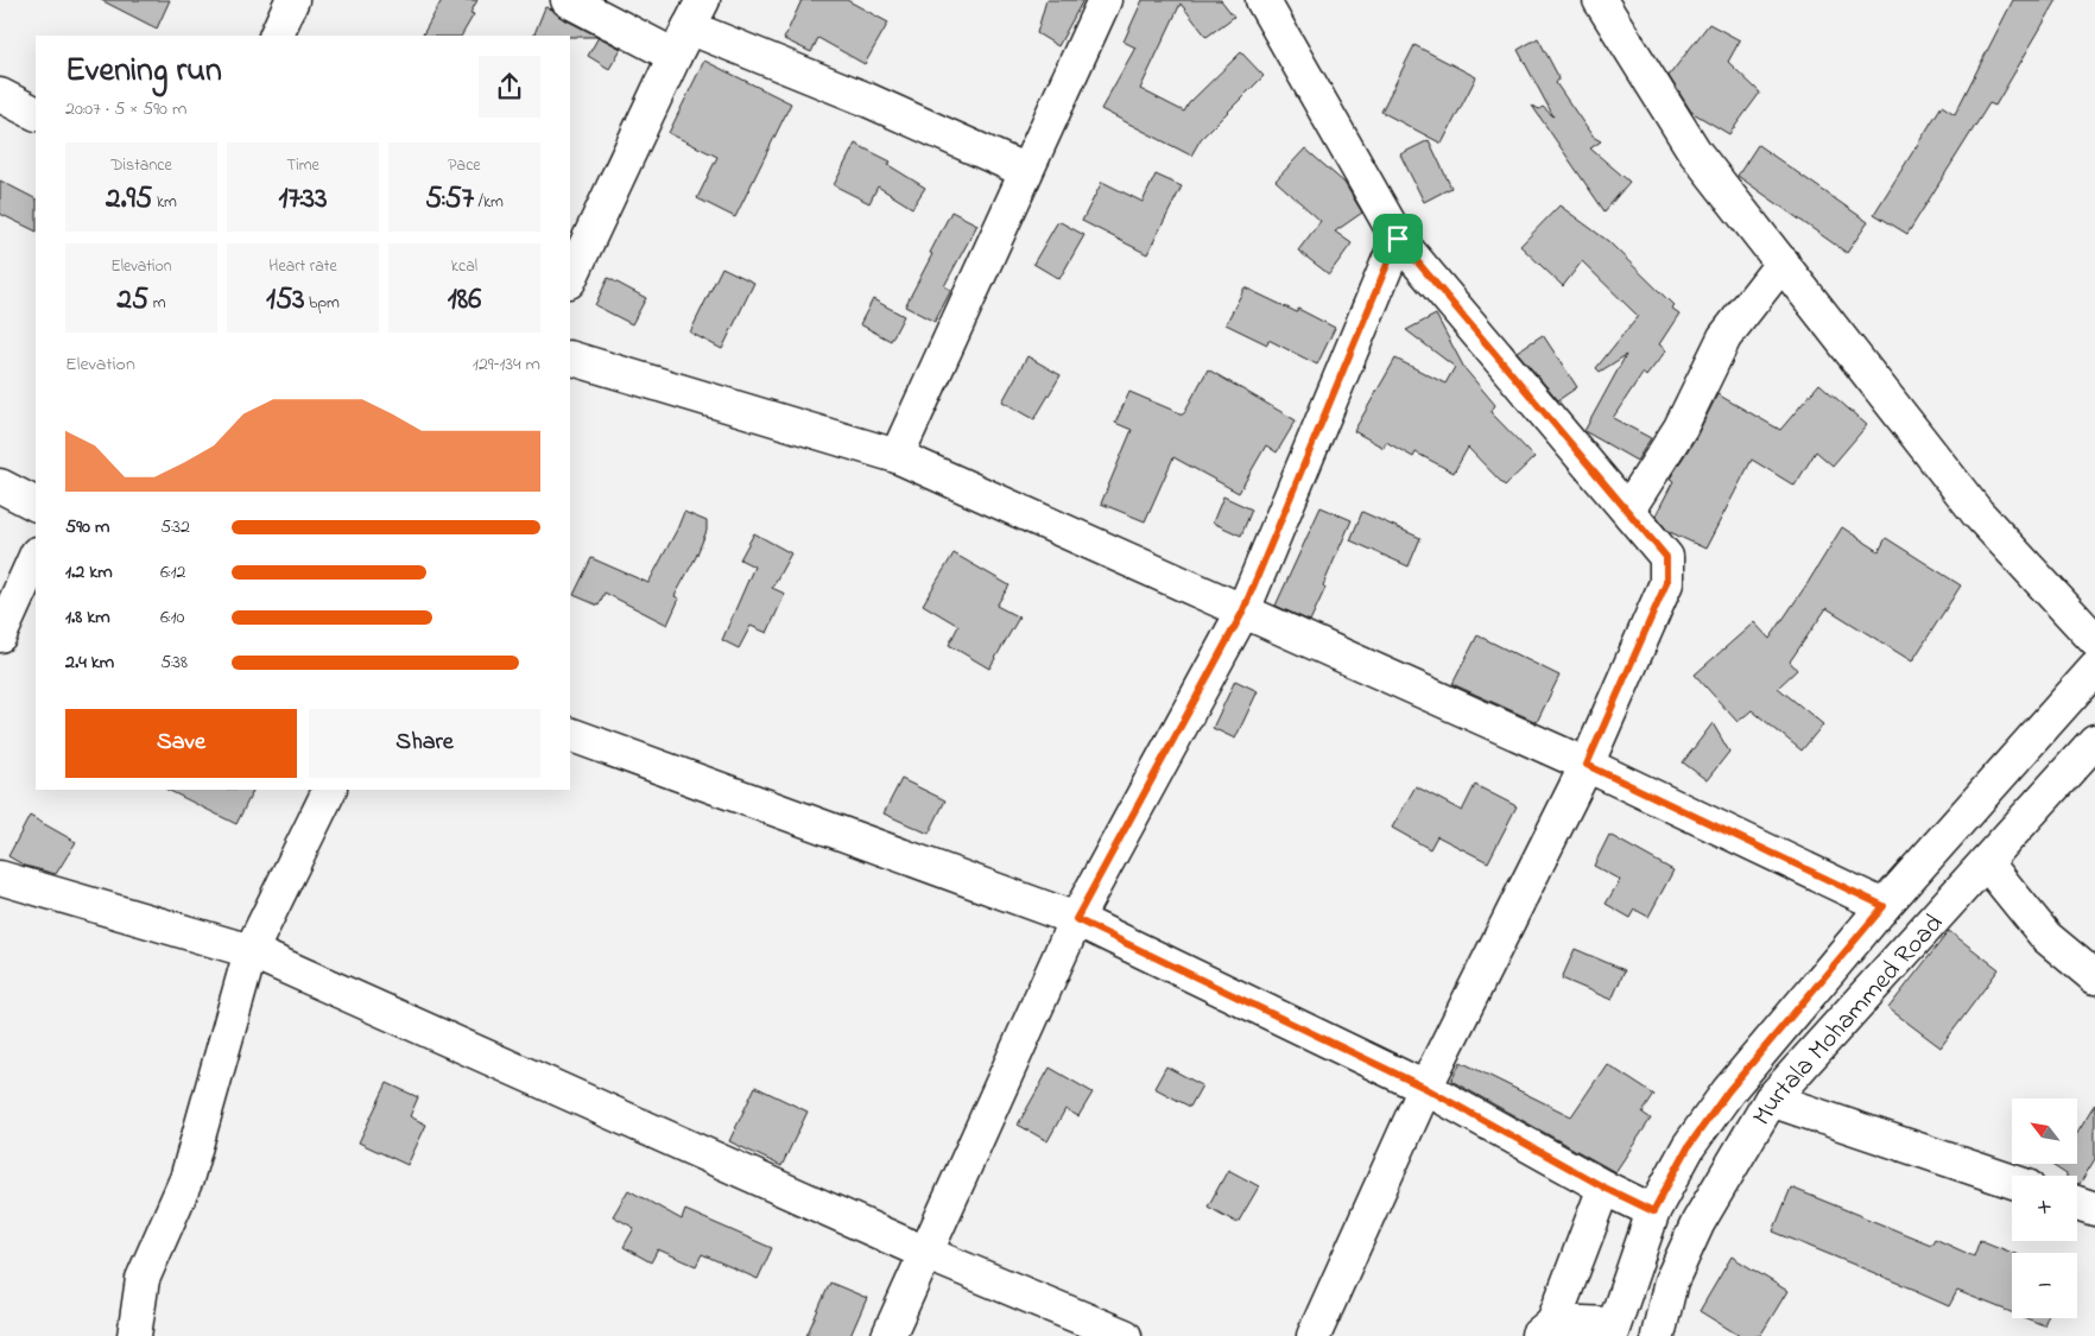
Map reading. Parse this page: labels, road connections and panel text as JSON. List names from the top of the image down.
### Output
{
  "streets": {
    "street": ["Murtala Mohammed Road"]
  },
  "north": "top left",
  "page": {
    "heading": ["Evening run", "20:07 · 5 × 590 m"],
    "stats": [
      ["Distance", "2.95 km"],
      ["Time", "17:33"],
      ["Pace", "5:57 /km"],
      ["Elevation", "25 m"],
      ["Heart rate", "153 bpm"],
      ["kcal", "186"]
    ],
    "chart": ["Elevation", "129–134 m"],
    "list": [
      {
        "name": "590 m",
        "note": "5:32"
      },
      {
        "name": "1.2 km",
        "note": "6:12"
      },
      {
        "name": "1.8 km",
        "note": "6:10"
      },
      {
        "name": "2.4 km",
        "note": "5:38"
      }
    ],
    "buttons": ["Save", "Share"],
    "map_buttons": ["+", "−"]
  }
}
